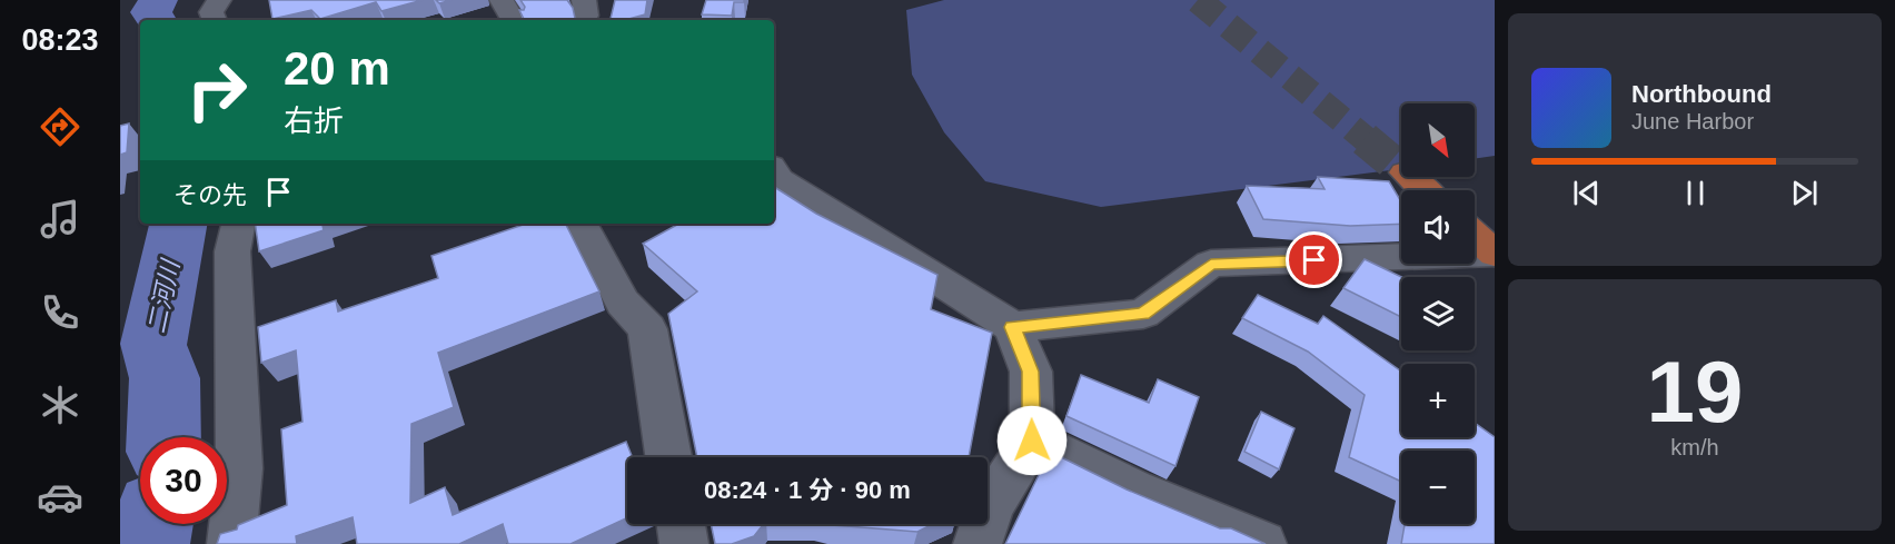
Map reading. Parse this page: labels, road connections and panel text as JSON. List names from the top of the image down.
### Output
{
  "water": ["二河川"],
  "north": "bottom right",
  "page": {
    "tabs": "08:23",
    "turn": ["20 m", "右折"],
    "song": ["Northbound", "June Harbor"],
    "map_buttons": ["+", "−"],
    "then": "その先",
    "tile": ["19", "km/h"],
    "limit": "30",
    "trip": "08:24 · 1 分 · 90 m"
  }
}
